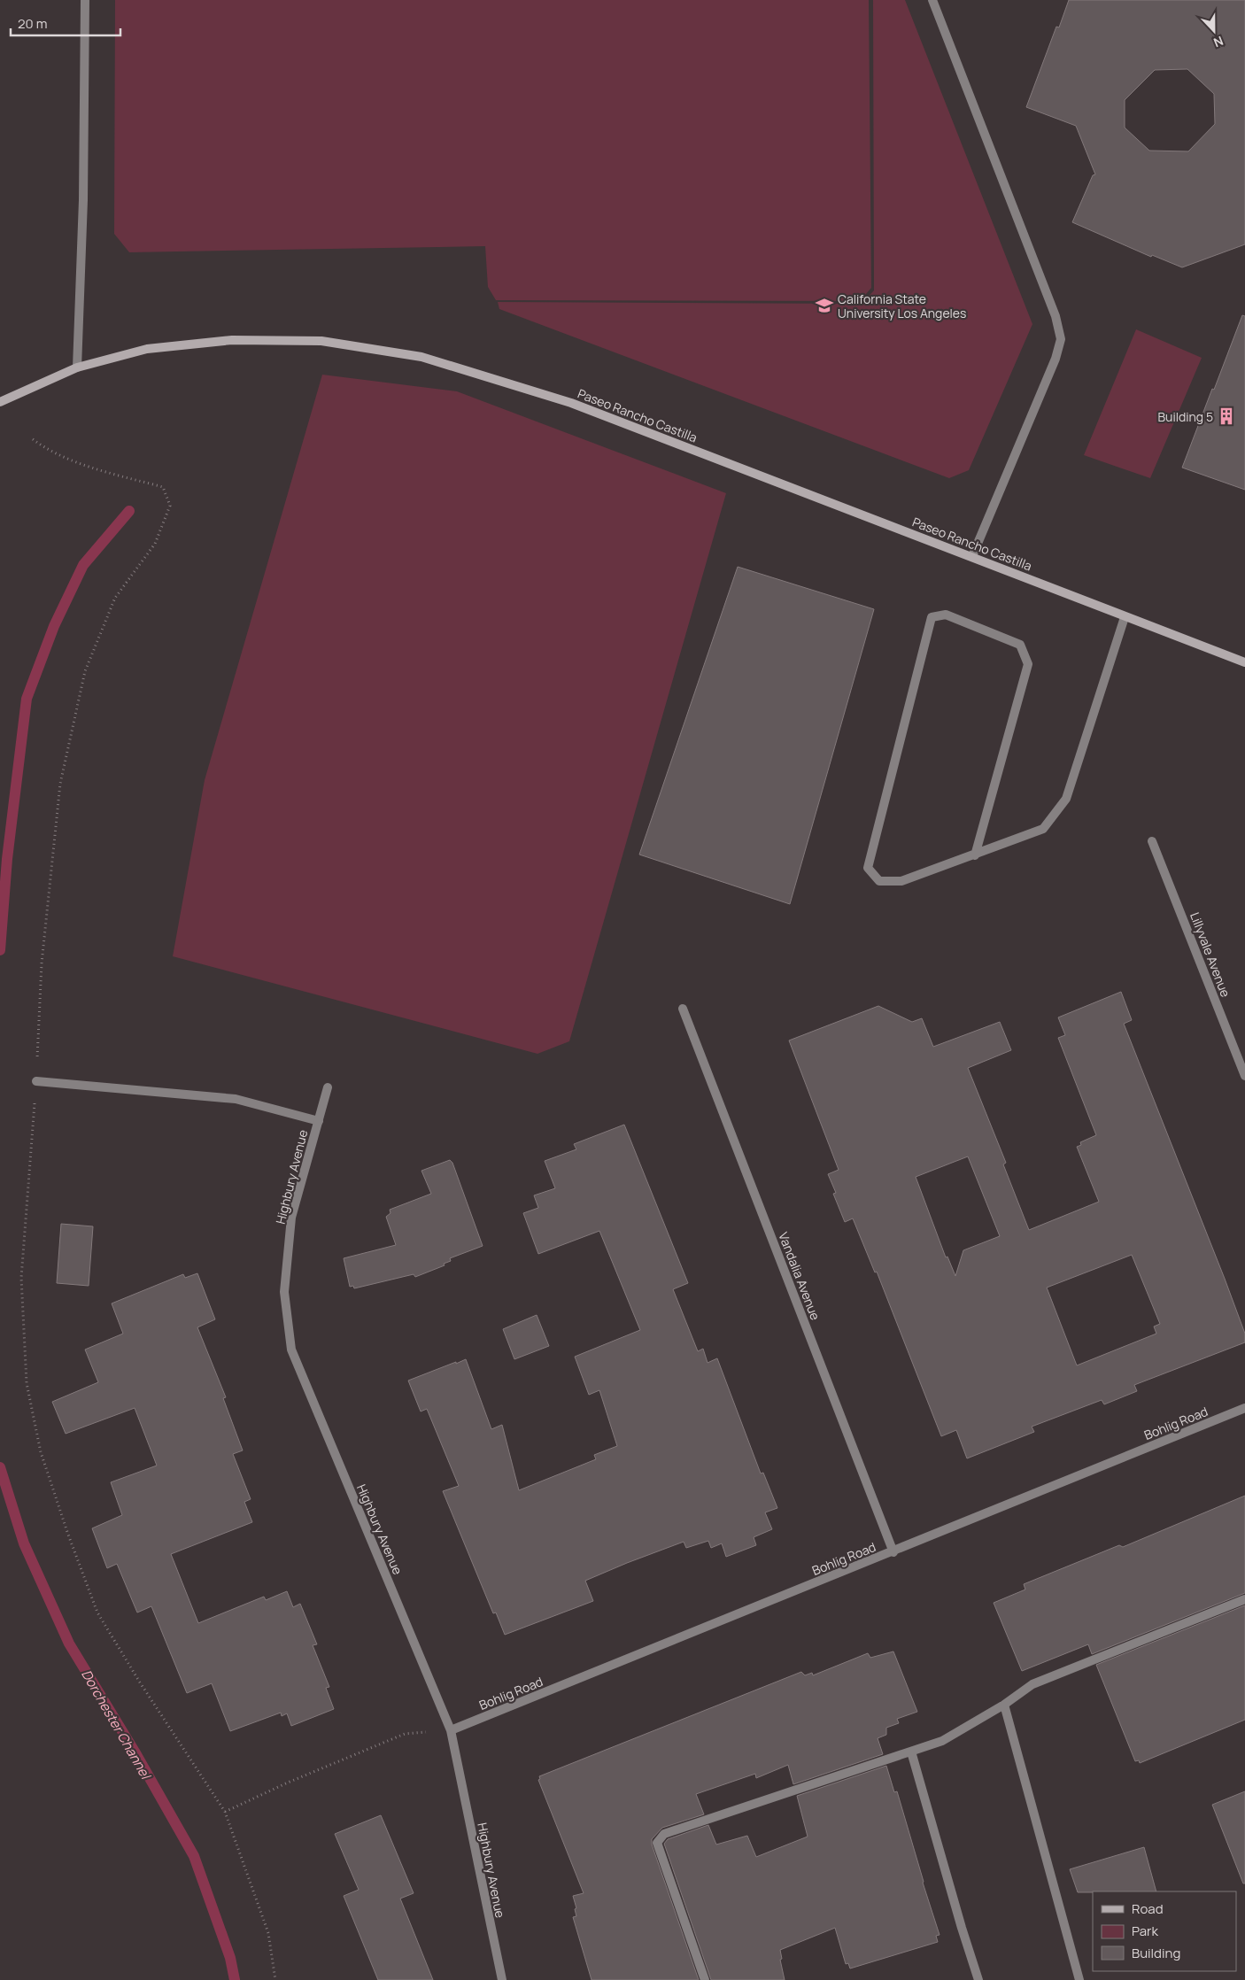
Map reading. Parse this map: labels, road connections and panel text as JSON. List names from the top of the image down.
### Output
{
  "streets": {
    "street": [
      "Paseo Rancho Castilla",
      "Lillyvale Avenue",
      "Highbury Avenue",
      "Vandalia Avenue",
      "Bohlig Road"
    ]
  },
  "crossings": [
    ["Highbury Avenue", "Bohlig Road"],
    ["Vandalia Avenue", "Bohlig Road"]
  ],
  "water": ["Dorchester Channel"],
  "places": {
    "school or university": ["California State University Los Angeles"],
    "building": ["Building 5"]
  },
  "legend": ["Road", "Park", "Building"],
  "scale_bar": "20 m",
  "north": "bottom"
}
